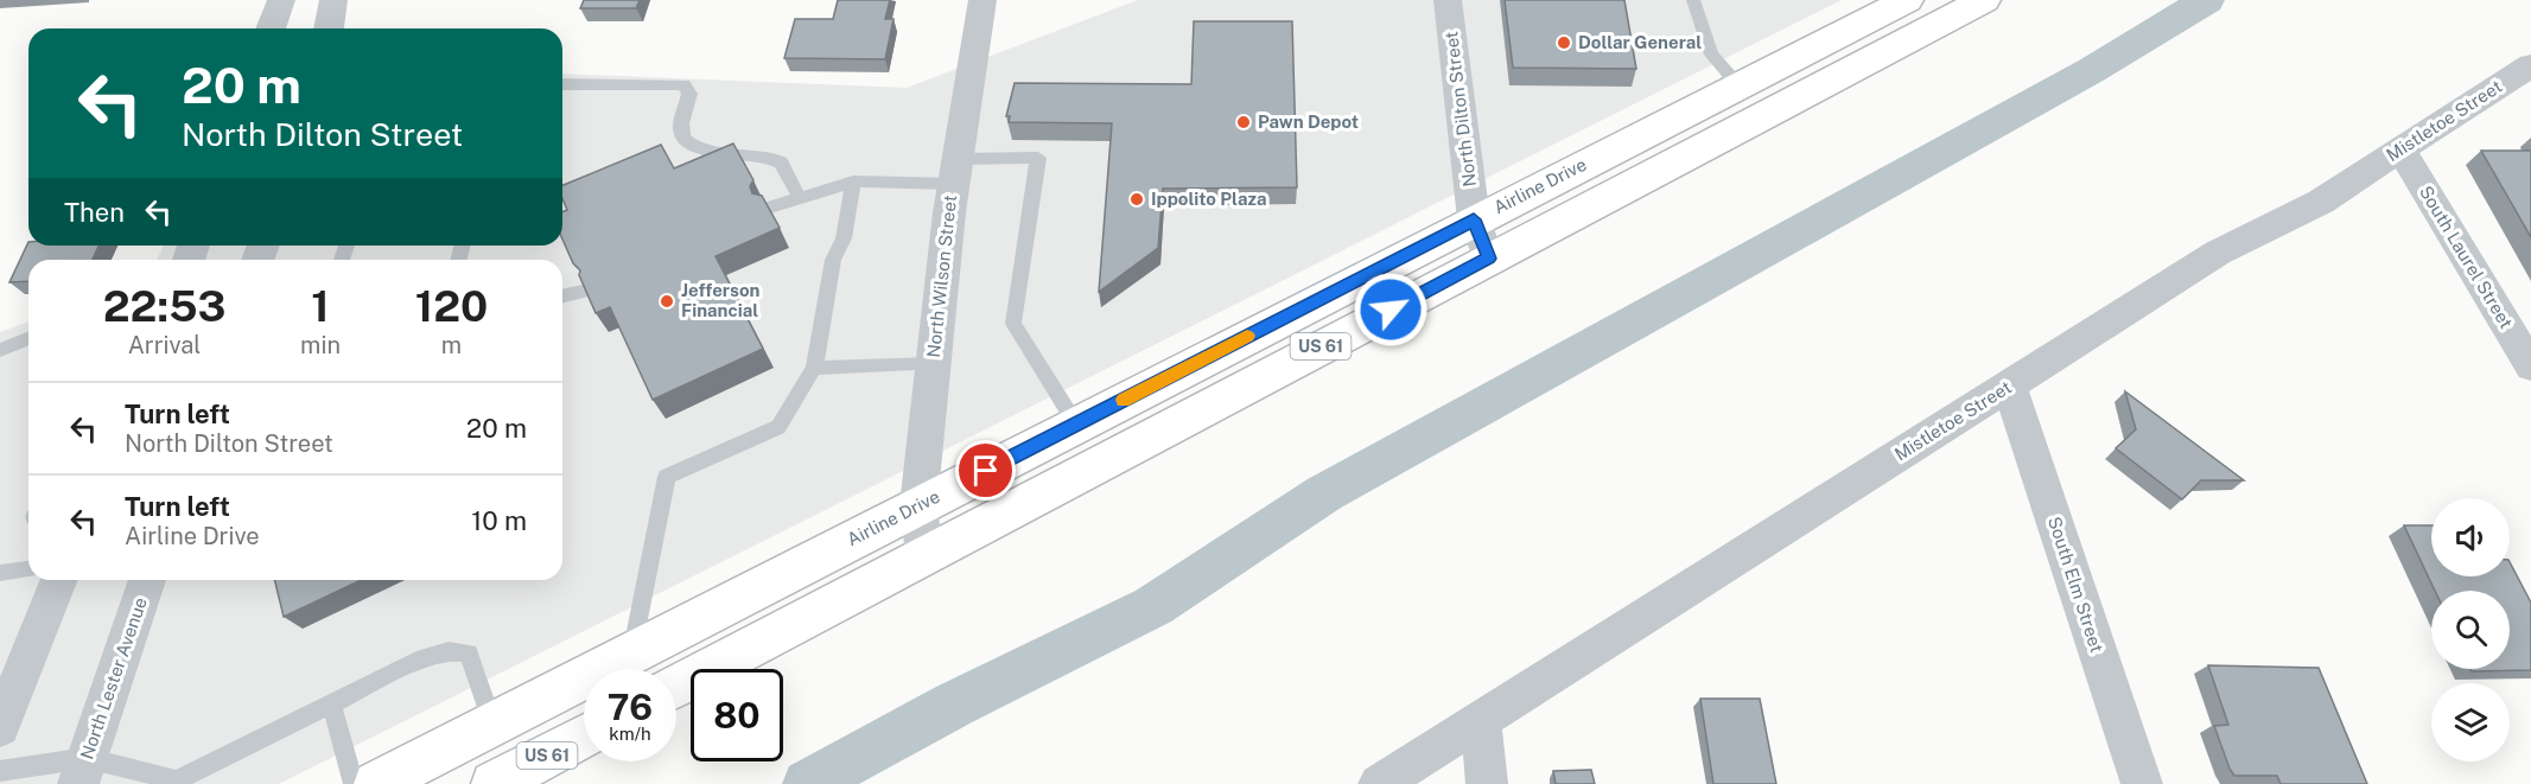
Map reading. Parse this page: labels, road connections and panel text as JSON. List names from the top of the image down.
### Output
{
  "streets": {
    "highway": ["Airline Drive", "US 61"],
    "street": [
      "North Dilton Street",
      "Mistletoe Street",
      "South Laurel Street",
      "North Wilson Street",
      "South Elm Street",
      "North Lester Avenue"
    ]
  },
  "crossings": [
    ["North Dilton Street", "Airline Drive"],
    ["North Dilton Street", "US 61"],
    ["Mistletoe Street", "South Laurel Street"],
    ["Mistletoe Street", "South Elm Street"],
    ["Airline Drive", "North Wilson Street"],
    ["North Wilson Street", "US 61"]
  ],
  "places": [
    "Dollar General",
    "Pawn Depot",
    "Ippolito Plaza",
    "Jefferson Financial"
  ],
  "page": {
    "turn": ["20 m", "North Dilton Street"],
    "then": "Then",
    "eta": [
      "22:53",
      "Arrival",
      "1",
      "min",
      "120",
      "m"
    ],
    "list": [
      {
        "name": "Turn left",
        "note": "North Dilton Street",
        "value": "20 m"
      },
      {
        "name": "Turn left",
        "note": "Airline Drive",
        "value": "10 m"
      }
    ],
    "speed": "76 km/h",
    "limit": "80"
  }
}
